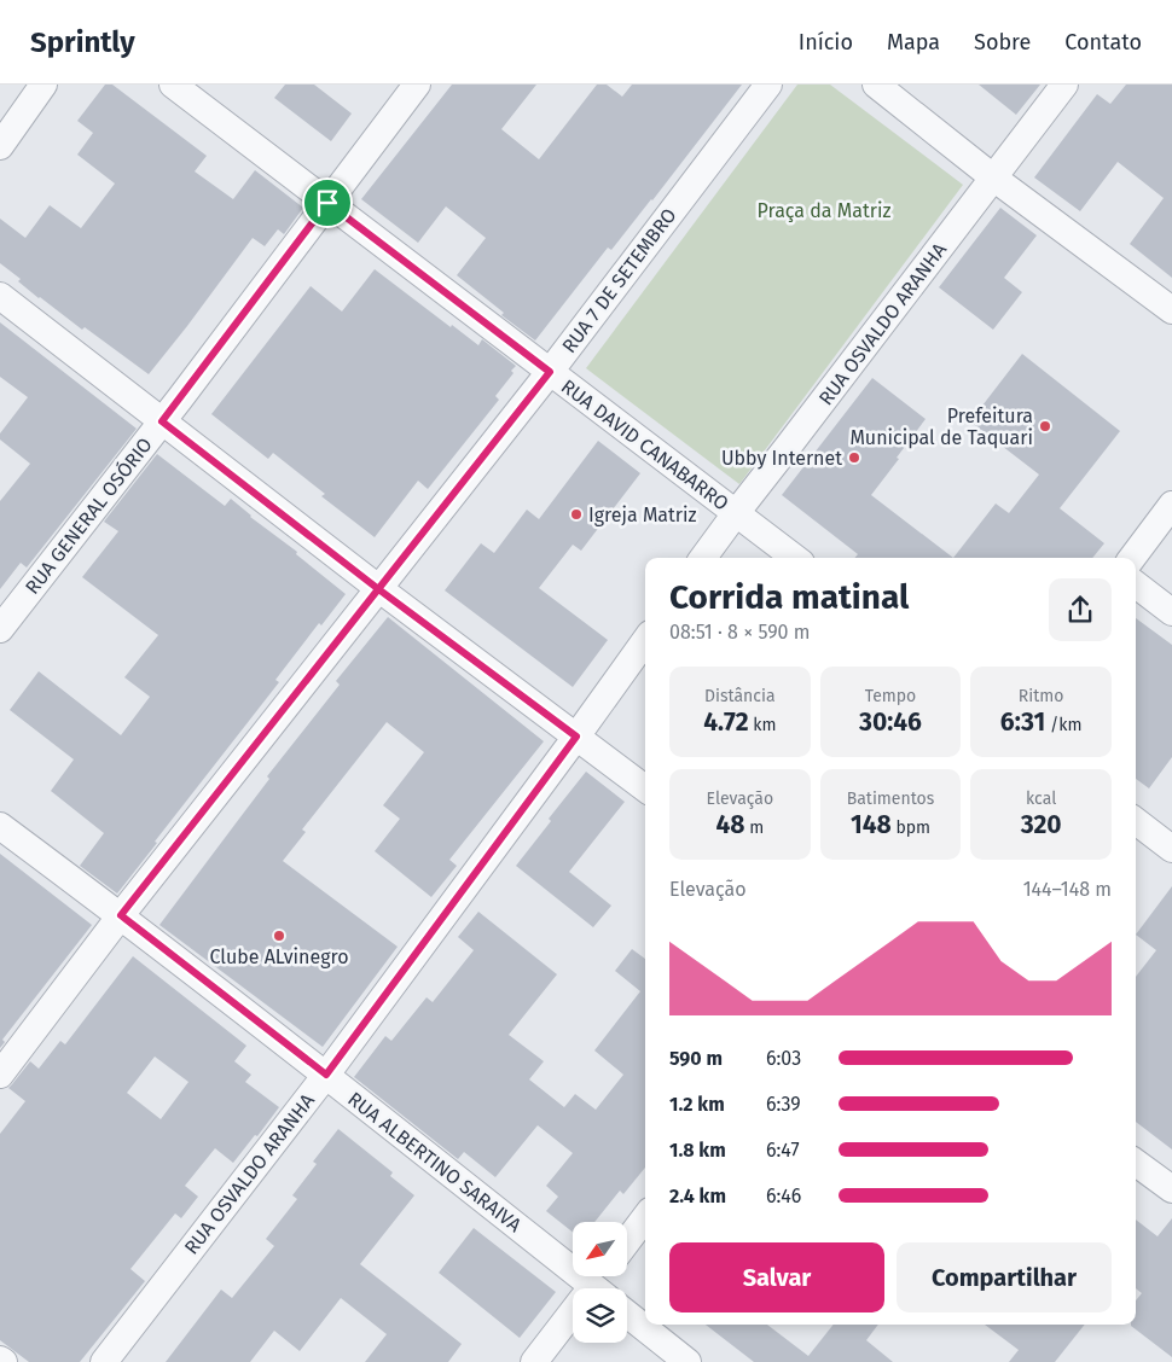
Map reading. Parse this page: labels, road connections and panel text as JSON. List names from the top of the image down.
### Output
{
  "streets": {
    "street": [
      "RUA 7 DE SETEMBRO",
      "RUA OSVALDO ARANHA",
      "RUA DAVID CANABARRO",
      "RUA GENERAL OSÓRIO",
      "RUA ALBERTINO SARAIVA"
    ]
  },
  "crossings": [
    ["RUA 7 DE SETEMBRO", "RUA DAVID CANABARRO"],
    ["RUA 7 DE SETEMBRO", "RUA ALBERTINO SARAIVA"],
    ["RUA OSVALDO ARANHA", "RUA DAVID CANABARRO"],
    ["RUA OSVALDO ARANHA", "RUA ALBERTINO SARAIVA"],
    ["RUA DAVID CANABARRO", "RUA GENERAL OSÓRIO"]
  ],
  "parks": ["Praça da Matriz"],
  "places": [
    "Prefeitura Municipal de Taquari",
    "Ubby Internet",
    "Igreja Matriz",
    "Clube ALvinegro"
  ],
  "north": "bottom left",
  "page": {
    "header": "Sprintly",
    "nav": [
      "Início",
      "Mapa",
      "Sobre",
      "Contato"
    ],
    "heading": ["Corrida matinal", "08:51 · 8 × 590 m"],
    "stats": [
      ["Distância", "4.72 km"],
      ["Tempo", "30:46"],
      ["Ritmo", "6:31 /km"],
      ["Elevação", "48 m"],
      ["Batimentos", "148 bpm"],
      ["kcal", "320"]
    ],
    "chart": ["Elevação", "144–148 m"],
    "list": [
      {
        "name": "590 m",
        "note": "6:03"
      },
      {
        "name": "1.2 km",
        "note": "6:39"
      },
      {
        "name": "1.8 km",
        "note": "6:47"
      },
      {
        "name": "2.4 km",
        "note": "6:46"
      }
    ],
    "buttons": ["Salvar", "Compartilhar"]
  }
}
